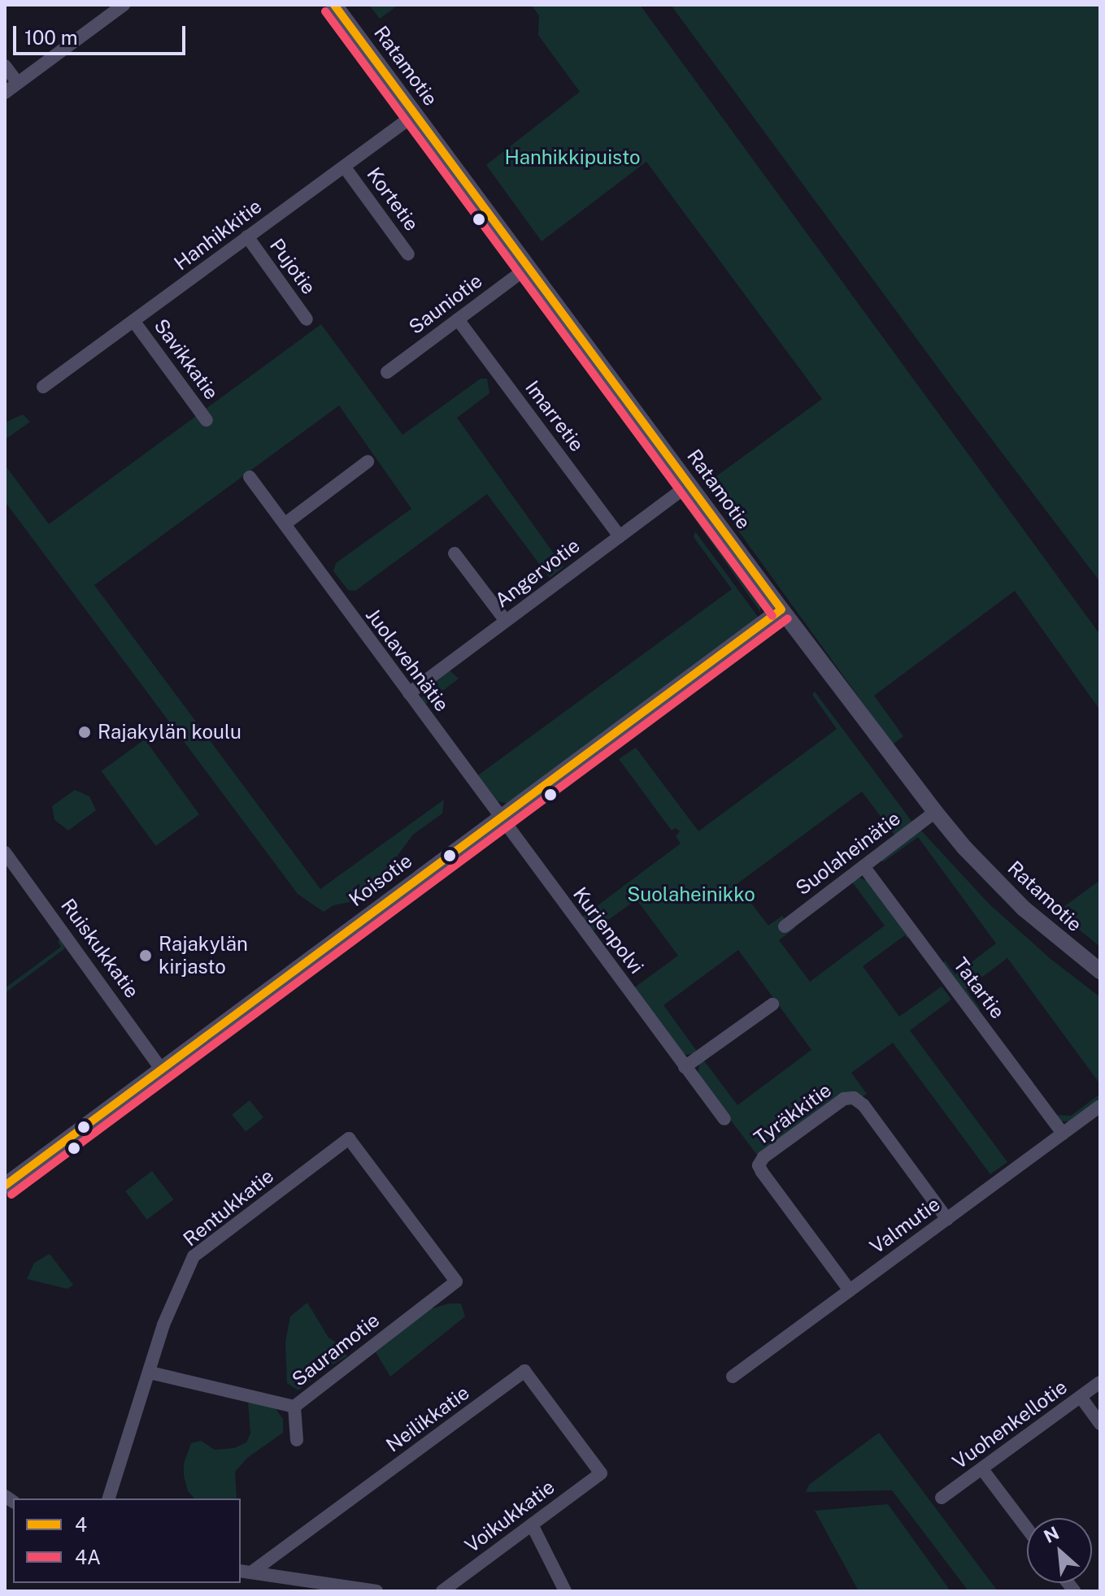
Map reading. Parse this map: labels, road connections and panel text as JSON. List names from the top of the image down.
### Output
{
  "streets": {
    "street": [
      "Ratamotie",
      "Kortetie",
      "Hanhikkitie",
      "Pujotie",
      "Sauniotie",
      "Savikkatie",
      "Imarretie",
      "Angervotie",
      "Juolavehnätie",
      "Suolaheinätie",
      "Koisotie",
      "Kurjenpolvi",
      "Ruiskukkatie",
      "Tatartie",
      "Tyräkkitie",
      "Rentukkatie",
      "Valmutie",
      "Sauramotie",
      "Neilikkatie",
      "Vuohenkellotie",
      "Voikukkatie"
    ]
  },
  "crossings": [
    ["Ratamotie", "Hanhikkitie"],
    ["Ratamotie", "Sauniotie"],
    ["Ratamotie", "Angervotie"],
    ["Ratamotie", "Suolaheinätie"],
    ["Ratamotie", "Koisotie"],
    ["Kortetie", "Hanhikkitie"],
    ["Hanhikkitie", "Pujotie"],
    ["Hanhikkitie", "Savikkatie"],
    ["Sauniotie", "Imarretie"],
    ["Imarretie", "Angervotie"],
    ["Angervotie", "Juolavehnätie"],
    ["Juolavehnätie", "Koisotie"],
    ["Juolavehnätie", "Kurjenpolvi"],
    ["Suolaheinätie", "Tatartie"],
    ["Koisotie", "Kurjenpolvi"],
    ["Koisotie", "Ruiskukkatie"],
    ["Tatartie", "Valmutie"],
    ["Tyräkkitie", "Valmutie"],
    ["Rentukkatie", "Sauramotie"],
    ["Neilikkatie", "Voikukkatie"]
  ],
  "parks": ["Hanhikkipuisto", "Suolaheinikko"],
  "places": ["Rajakylän koulu", "Rajakylän kirjasto"],
  "lines": ["transit line 4", "transit line 4A"],
  "legend": ["4", "4A"],
  "scale_bar": "100 m",
  "north": "top left"
}
